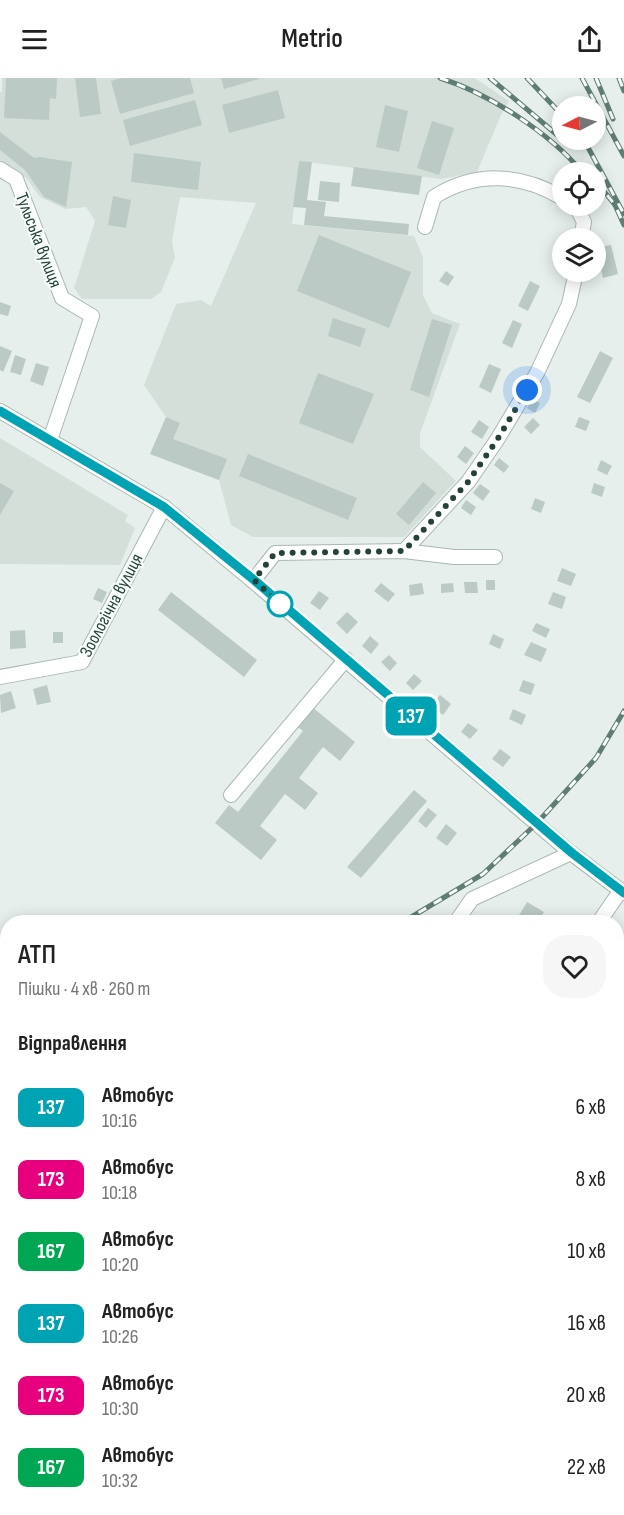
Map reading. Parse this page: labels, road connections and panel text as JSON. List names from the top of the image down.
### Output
{
  "streets": {
    "street": ["Тульська вулиця", "Зоологічна вулиця"]
  },
  "lines": ["bus line 137"],
  "north": "left",
  "page": {
    "header": "Metrio",
    "on_map": "137",
    "heading": [
      ["АТП", "Пішки · 4 хв · 260 m"],
      "Відправлення"
    ],
    "list": [
      {
        "mark": "137",
        "name": "Автобус",
        "note": "10:16",
        "value": "6 хв"
      },
      {
        "mark": "173",
        "name": "Автобус",
        "note": "10:18",
        "value": "8 хв"
      },
      {
        "mark": "167",
        "name": "Автобус",
        "note": "10:20",
        "value": "10 хв"
      },
      {
        "mark": "137",
        "name": "Автобус",
        "note": "10:26",
        "value": "16 хв"
      },
      {
        "mark": "173",
        "name": "Автобус",
        "note": "10:30",
        "value": "20 хв"
      },
      {
        "mark": "167",
        "name": "Автобус",
        "note": "10:32",
        "value": "22 хв"
      }
    ]
  }
}
